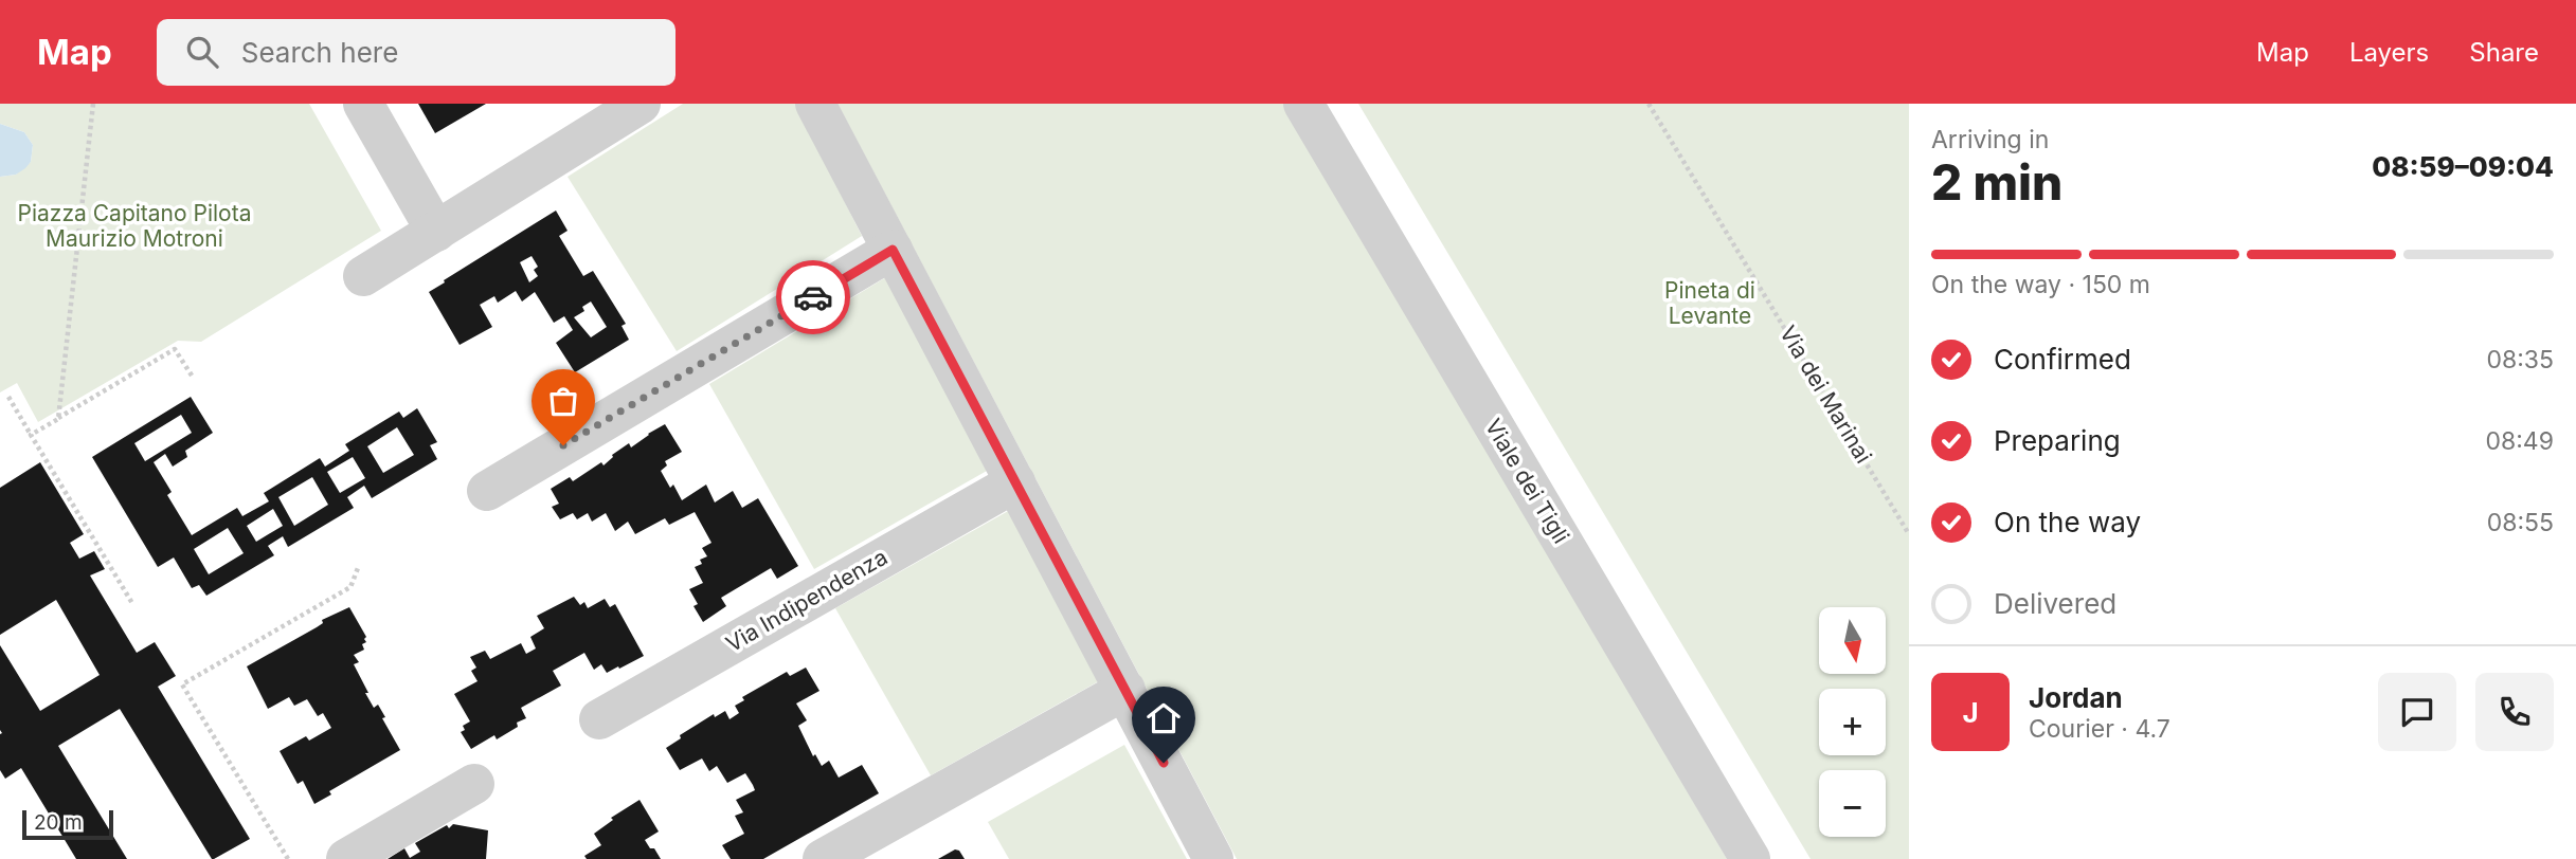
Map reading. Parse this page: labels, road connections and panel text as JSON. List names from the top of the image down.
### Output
{
  "streets": {
    "street": ["Viale dei Tigli", "Via Indipendenza"],
    "path": ["Via dei Marinai"]
  },
  "parks": ["Piazza Capitano Pilota Maurizio Motroni", "Pineta di Levante"],
  "scale_bar": "20 m",
  "north": "bottom",
  "page": {
    "header": "Map",
    "search": "Search here",
    "nav": ["Map", "Layers", "Share"],
    "heading": ["2 min", "Arriving in", "08:59–09:04"],
    "panel": ["Jordan", "Courier · 4.7"],
    "bar": "On the way · 150 m",
    "list": [
      ["Confirmed", "08:35"],
      ["Preparing", "08:49"],
      ["On the way", "08:55"],
      "Delivered"
    ],
    "map_buttons": ["+", "−"],
    "round": "J",
    "scale": "20 m"
  }
}
